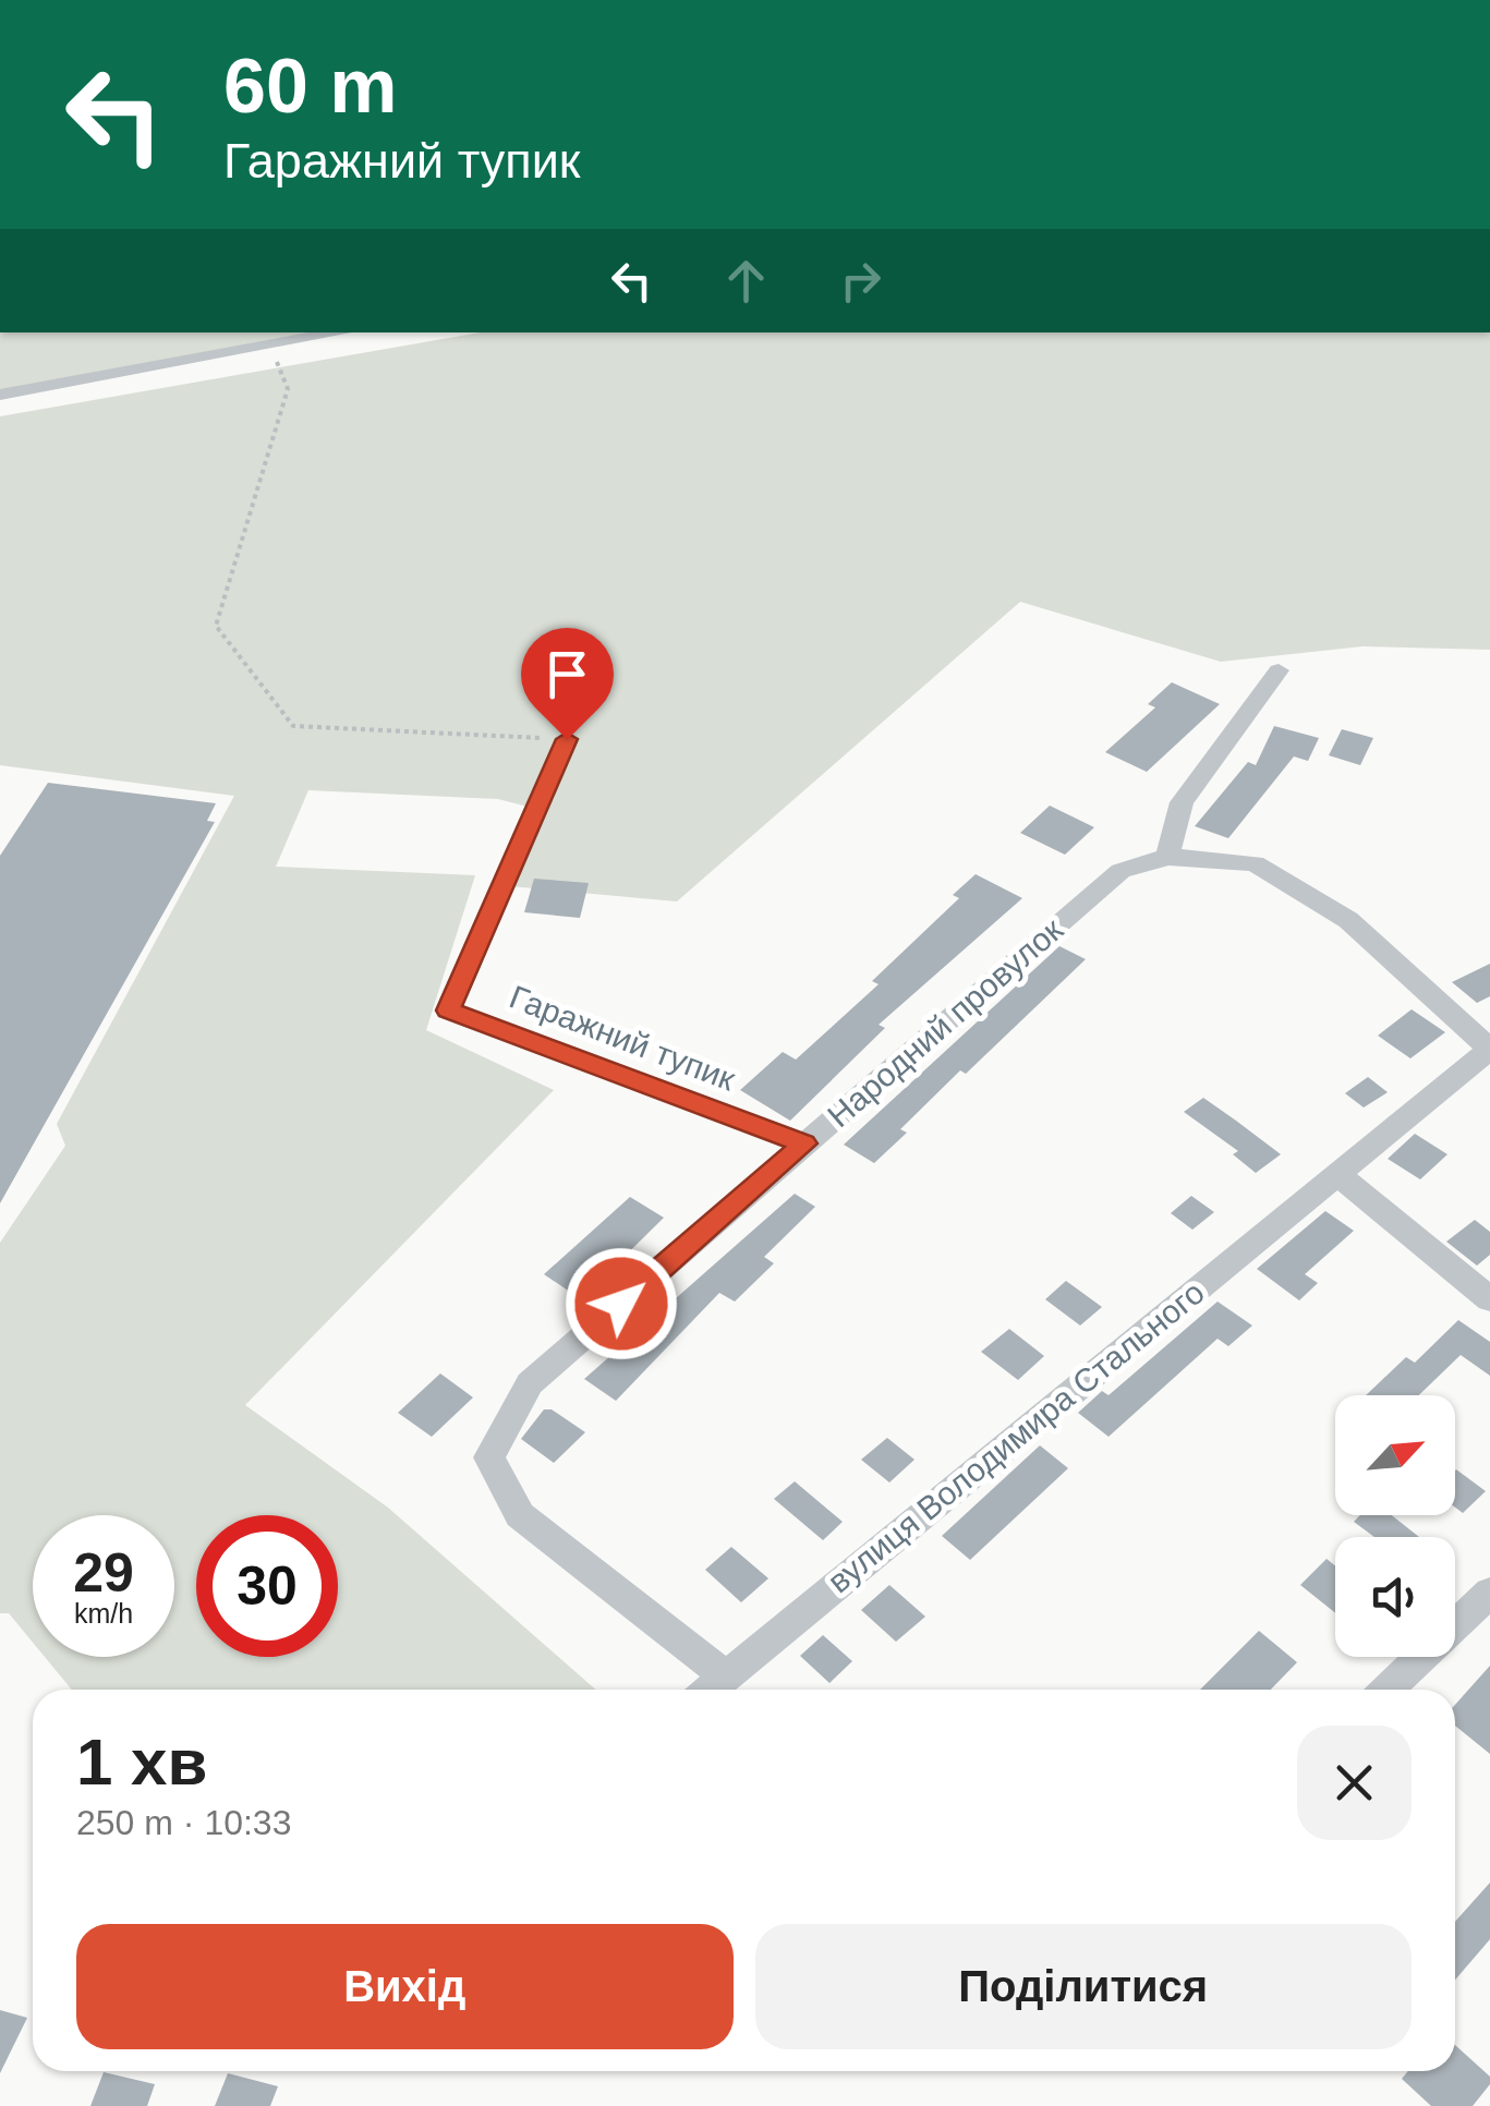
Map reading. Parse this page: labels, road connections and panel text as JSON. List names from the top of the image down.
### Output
{
  "streets": {
    "street": ["Народний провулок", "Гаражний тупик", "вулиця Володимира Стального"]
  },
  "crossings": [
    ["Народний провулок", "Гаражний тупик"],
    ["Народний провулок", "вулиця Володимира Стального"]
  ],
  "north": "top right",
  "page": {
    "turn": ["60 m", "Гаражний тупик"],
    "speed": "29 km/h",
    "limit": "30",
    "heading": ["1 хв", "250 m · 10:33"],
    "buttons": ["Вихід", "Поділитися"]
  }
}
